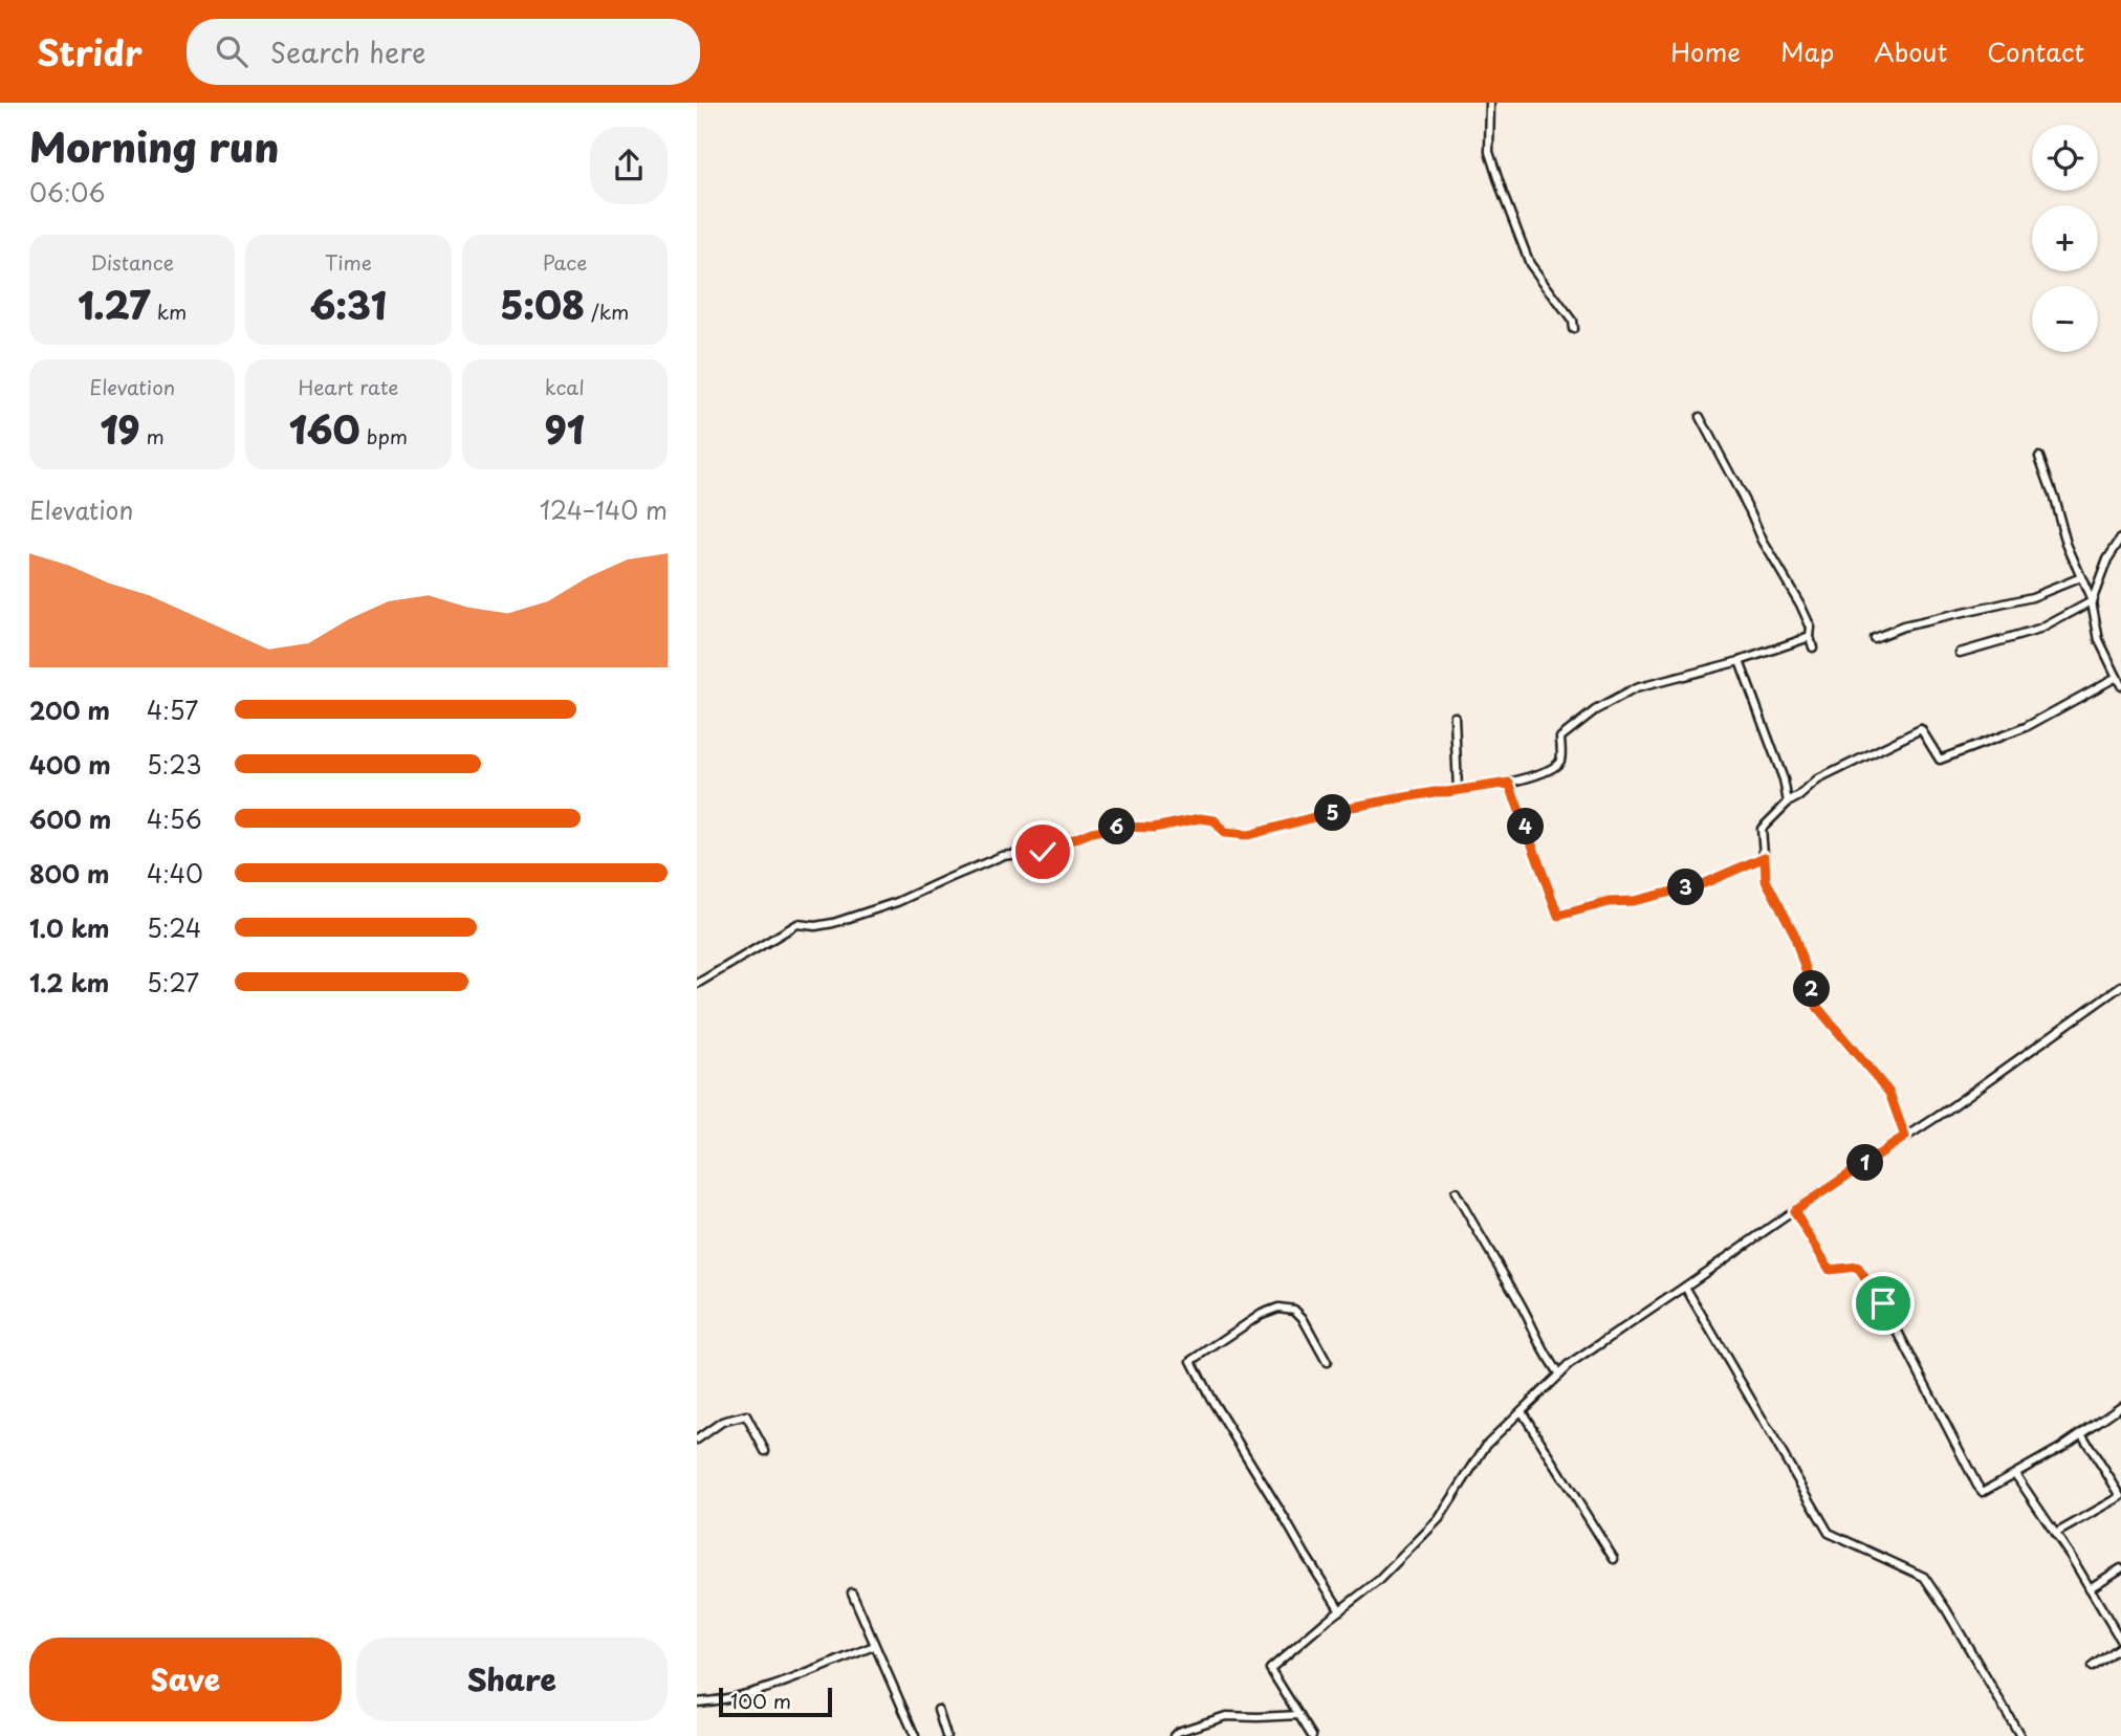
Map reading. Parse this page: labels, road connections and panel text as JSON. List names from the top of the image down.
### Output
{
  "scale_bar": "100 m",
  "page": {
    "header": "Stridr",
    "search": "Search here",
    "nav": [
      "Home",
      "Map",
      "About",
      "Contact"
    ],
    "heading": ["Morning run", "06:06"],
    "map_buttons": ["+", "−"],
    "stats": [
      ["Distance", "1.27 km"],
      ["Time", "6:31"],
      ["Pace", "5:08 /km"],
      ["Elevation", "19 m"],
      ["Heart rate", "160 bpm"],
      ["kcal", "91"]
    ],
    "chart": ["Elevation", "124–140 m"],
    "list": [
      {
        "name": "200 m",
        "note": "4:57"
      },
      {
        "name": "400 m",
        "note": "5:23"
      },
      {
        "name": "600 m",
        "note": "4:56"
      },
      {
        "name": "800 m",
        "note": "4:40"
      },
      {
        "name": "1.0 km",
        "note": "5:24"
      },
      {
        "name": "1.2 km",
        "note": "5:27"
      }
    ],
    "pins": [
      "5",
      "4",
      "6",
      "3",
      "2",
      "1"
    ],
    "buttons": ["Save", "Share"],
    "scale": "100 m"
  }
}
